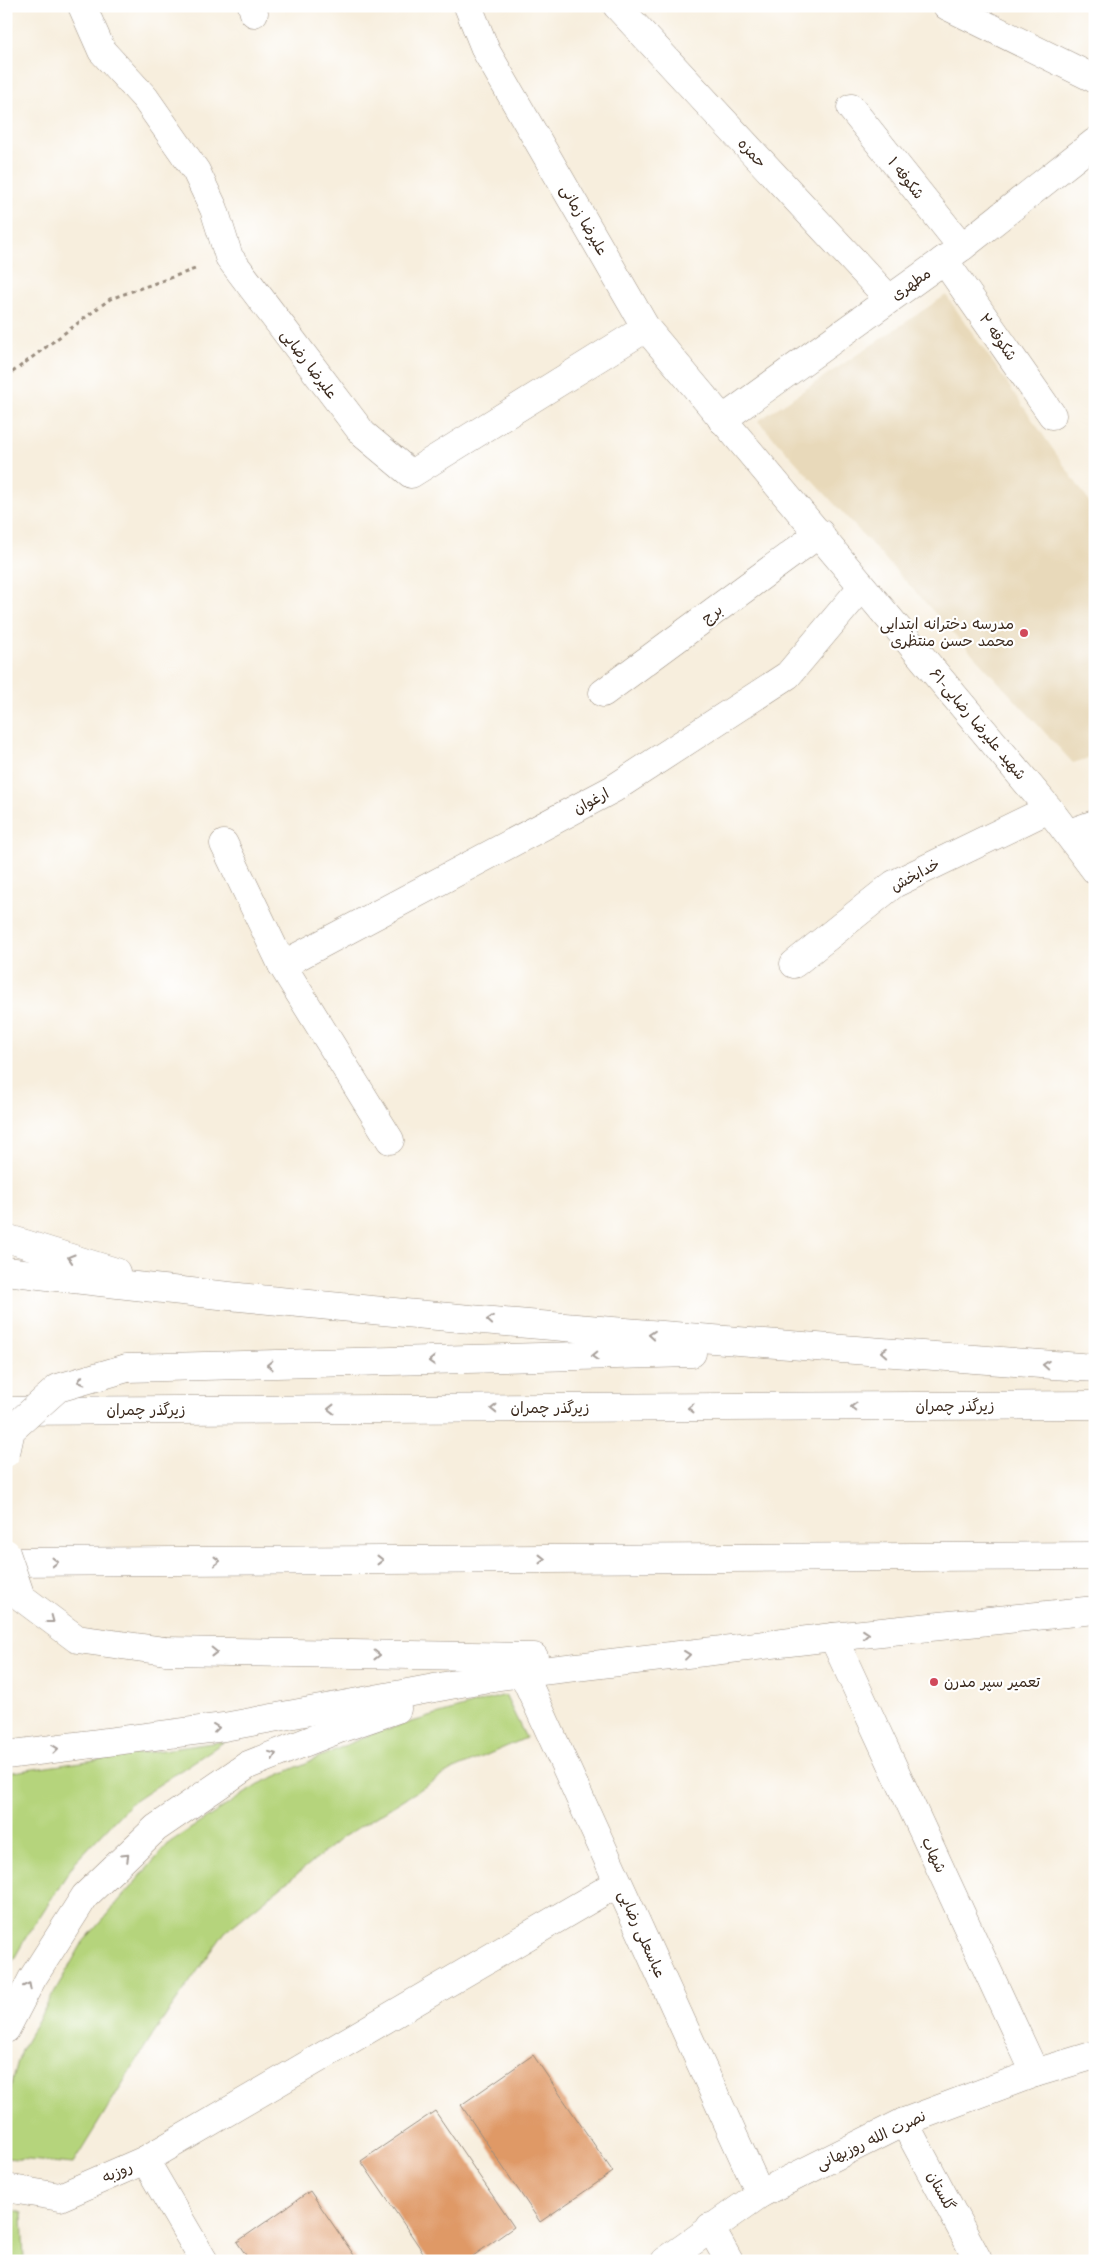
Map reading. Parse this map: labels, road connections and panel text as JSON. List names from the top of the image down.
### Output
{
  "streets": {
    "street": [
      "حمزه",
      "شکوفه ۱",
      "علیرضا زمانی",
      "مطهری",
      "شکوفه ۲",
      "علیرضا رضایی",
      "برج",
      "۶۱-شهید علیرضا رضایی",
      "ارغوان",
      "خدابخش",
      "زیرگذر چمران",
      "شهاب",
      "عباسعلی رضایی",
      "نصرت الله روزبهانی",
      "روزبه",
      "گلستان"
    ]
  },
  "crossings": [
    ["حمزه", "مطهری"],
    ["شکوفه ۱", "مطهری"],
    ["شکوفه ۱", "شکوفه ۲"],
    ["علیرضا زمانی", "مطهری"],
    ["علیرضا زمانی", "علیرضا رضایی"],
    ["علیرضا زمانی", "۶۱-شهید علیرضا رضایی"],
    ["مطهری", "شکوفه ۲"],
    ["مطهری", "۶۱-شهید علیرضا رضایی"],
    ["برج", "۶۱-شهید علیرضا رضایی"],
    ["۶۱-شهید علیرضا رضایی", "ارغوان"],
    ["۶۱-شهید علیرضا رضایی", "خدابخش"],
    ["شهاب", "نصرت الله روزبهانی"],
    ["عباسعلی رضایی", "نصرت الله روزبهانی"],
    ["نصرت الله روزبهانی", "گلستان"]
  ],
  "places": ["مدرسه دخترانه ابتدایی محمد حسن منتظری", "تعمیر سپر مدرن"]
}
